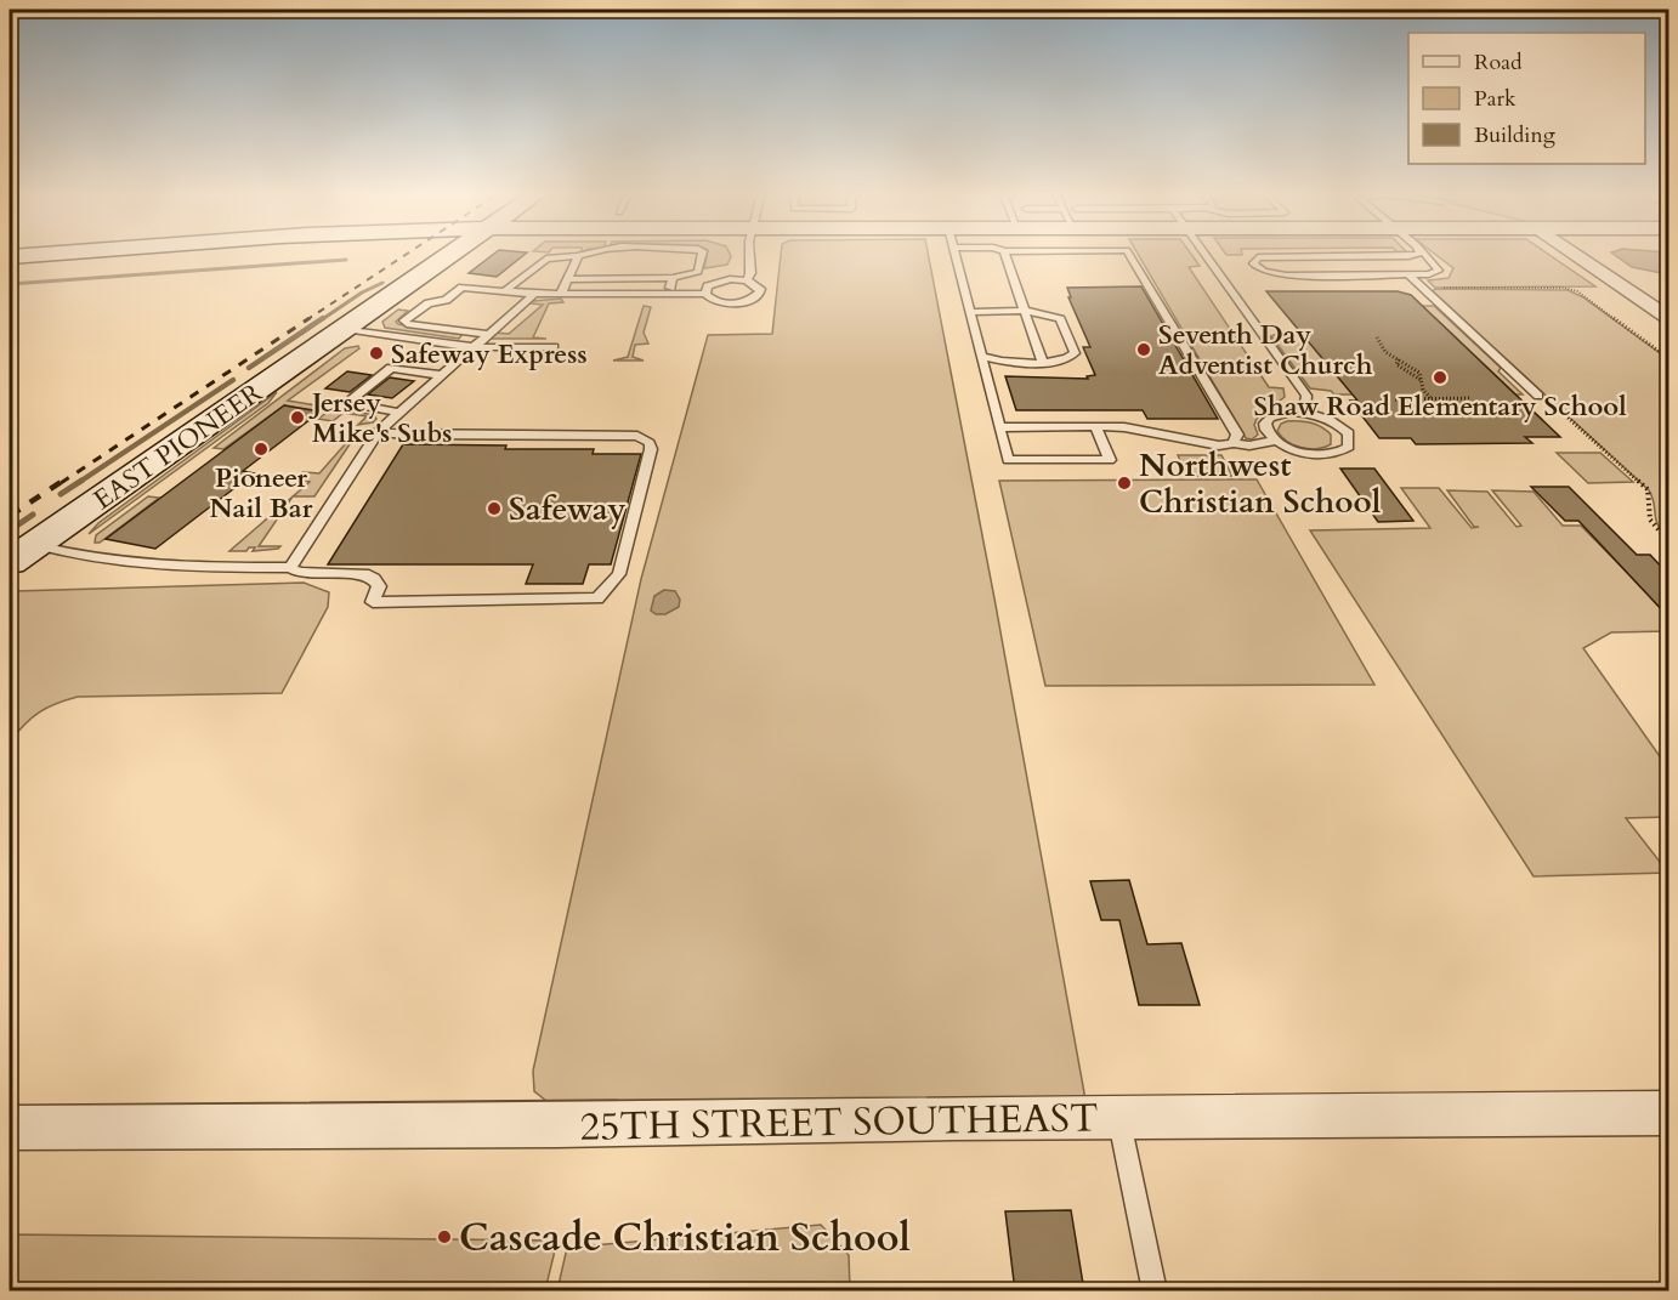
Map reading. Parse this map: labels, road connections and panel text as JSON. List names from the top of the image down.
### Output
{
  "streets": {
    "main road": ["EAST PIONEER"],
    "street": ["25TH STREET SOUTHEAST"]
  },
  "places": [
    "Seventh Day Adventist Church",
    "Safeway Express",
    "Shaw Road Elementary School",
    "Jersey Mike's Subs",
    "Pioneer Nail Bar",
    "Northwest Christian School",
    "Safeway",
    "Cascade Christian School"
  ],
  "legend": ["Road", "Park", "Building"]
}
